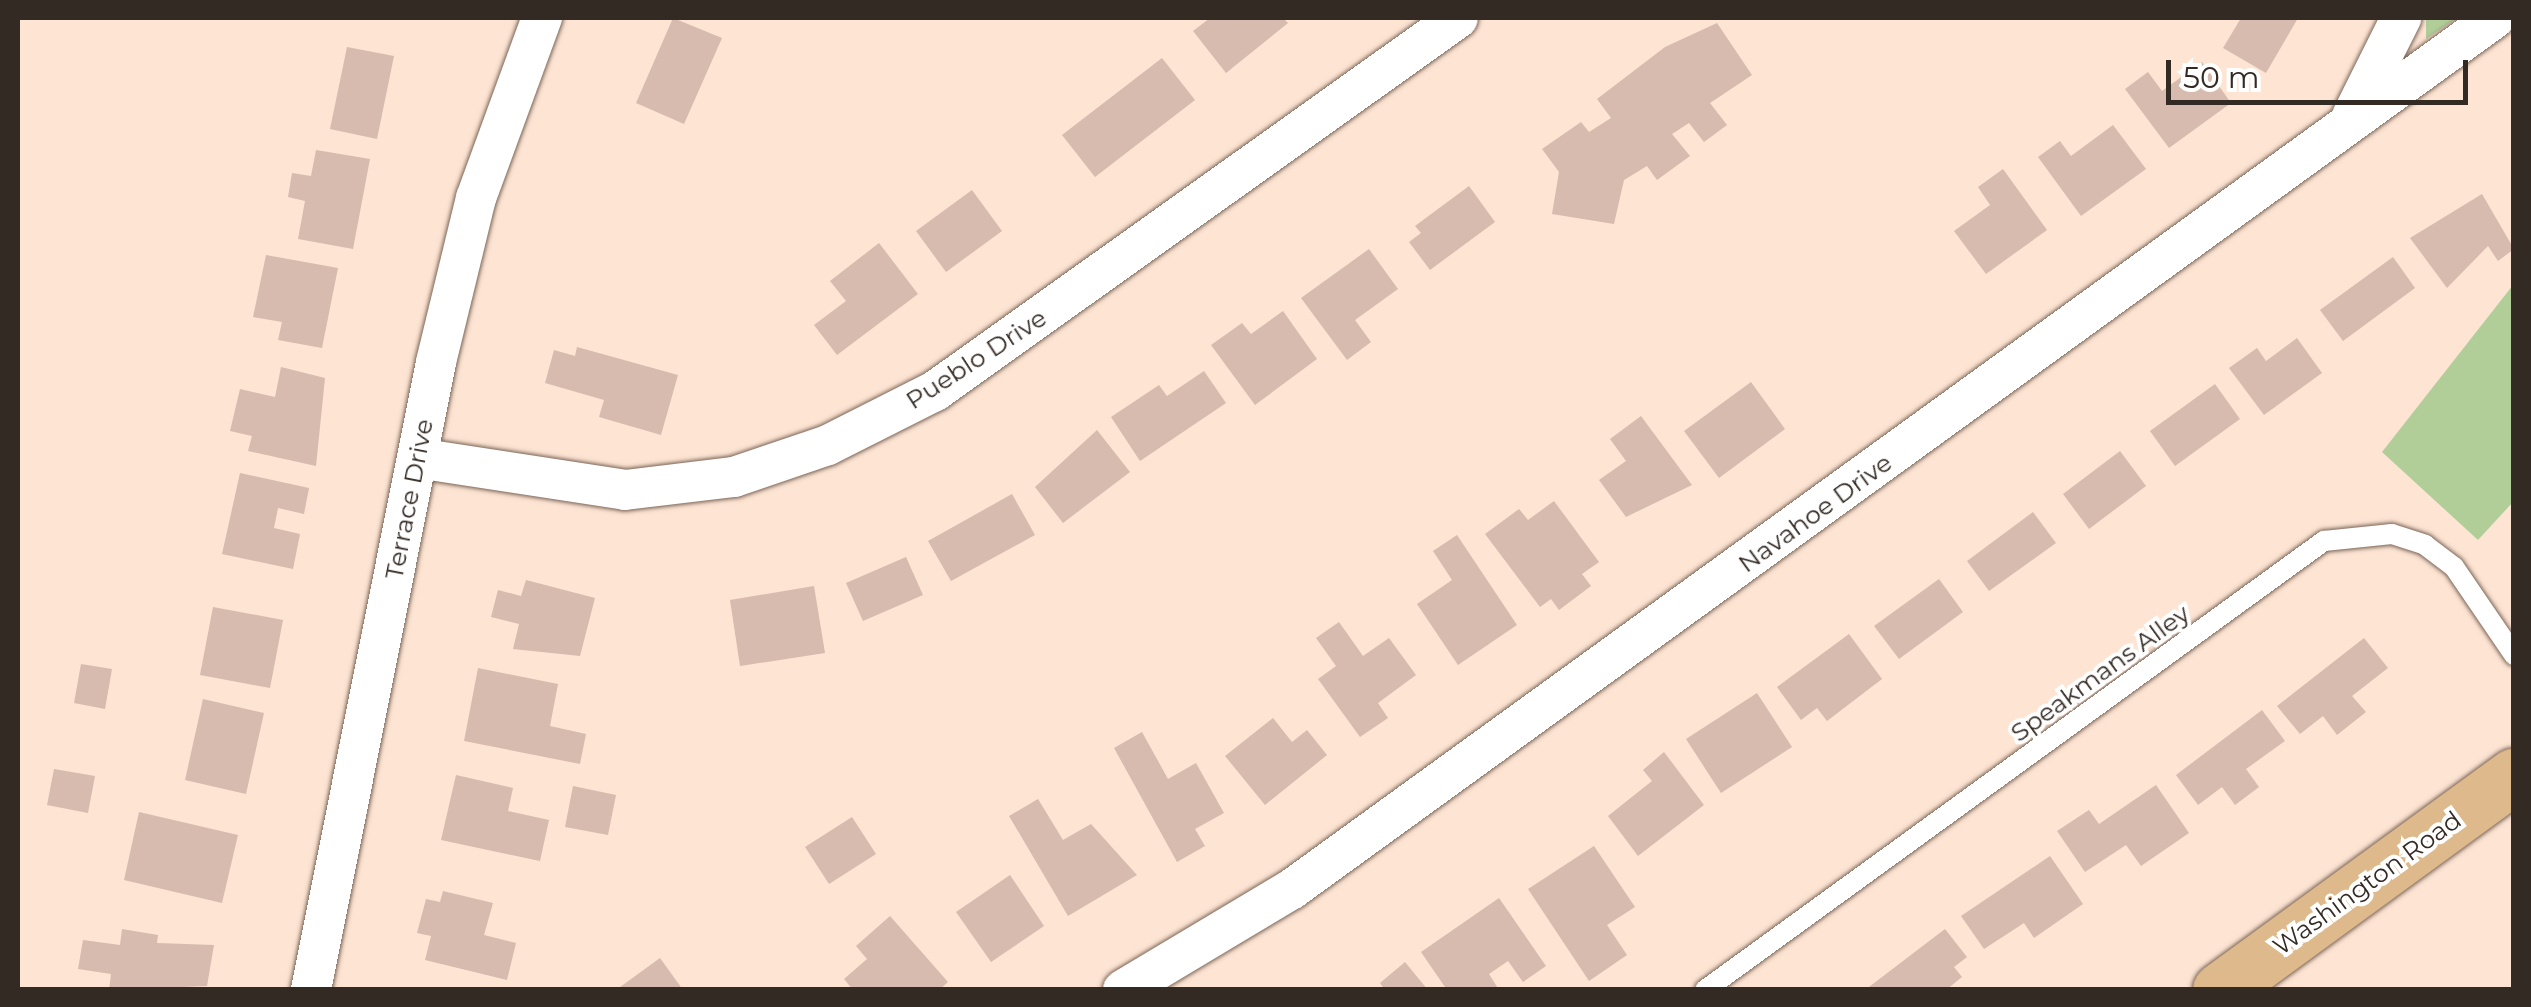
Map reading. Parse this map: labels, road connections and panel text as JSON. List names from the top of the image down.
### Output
{
  "streets": {
    "main road": ["Washington Road"],
    "street": ["Pueblo Drive", "Terrace Drive", "Navahoe Drive"],
    "lane": ["Speakmans Alley"]
  },
  "crossings": [
    ["Pueblo Drive", "Terrace Drive"]
  ],
  "scale_bar": "50 m"
}
